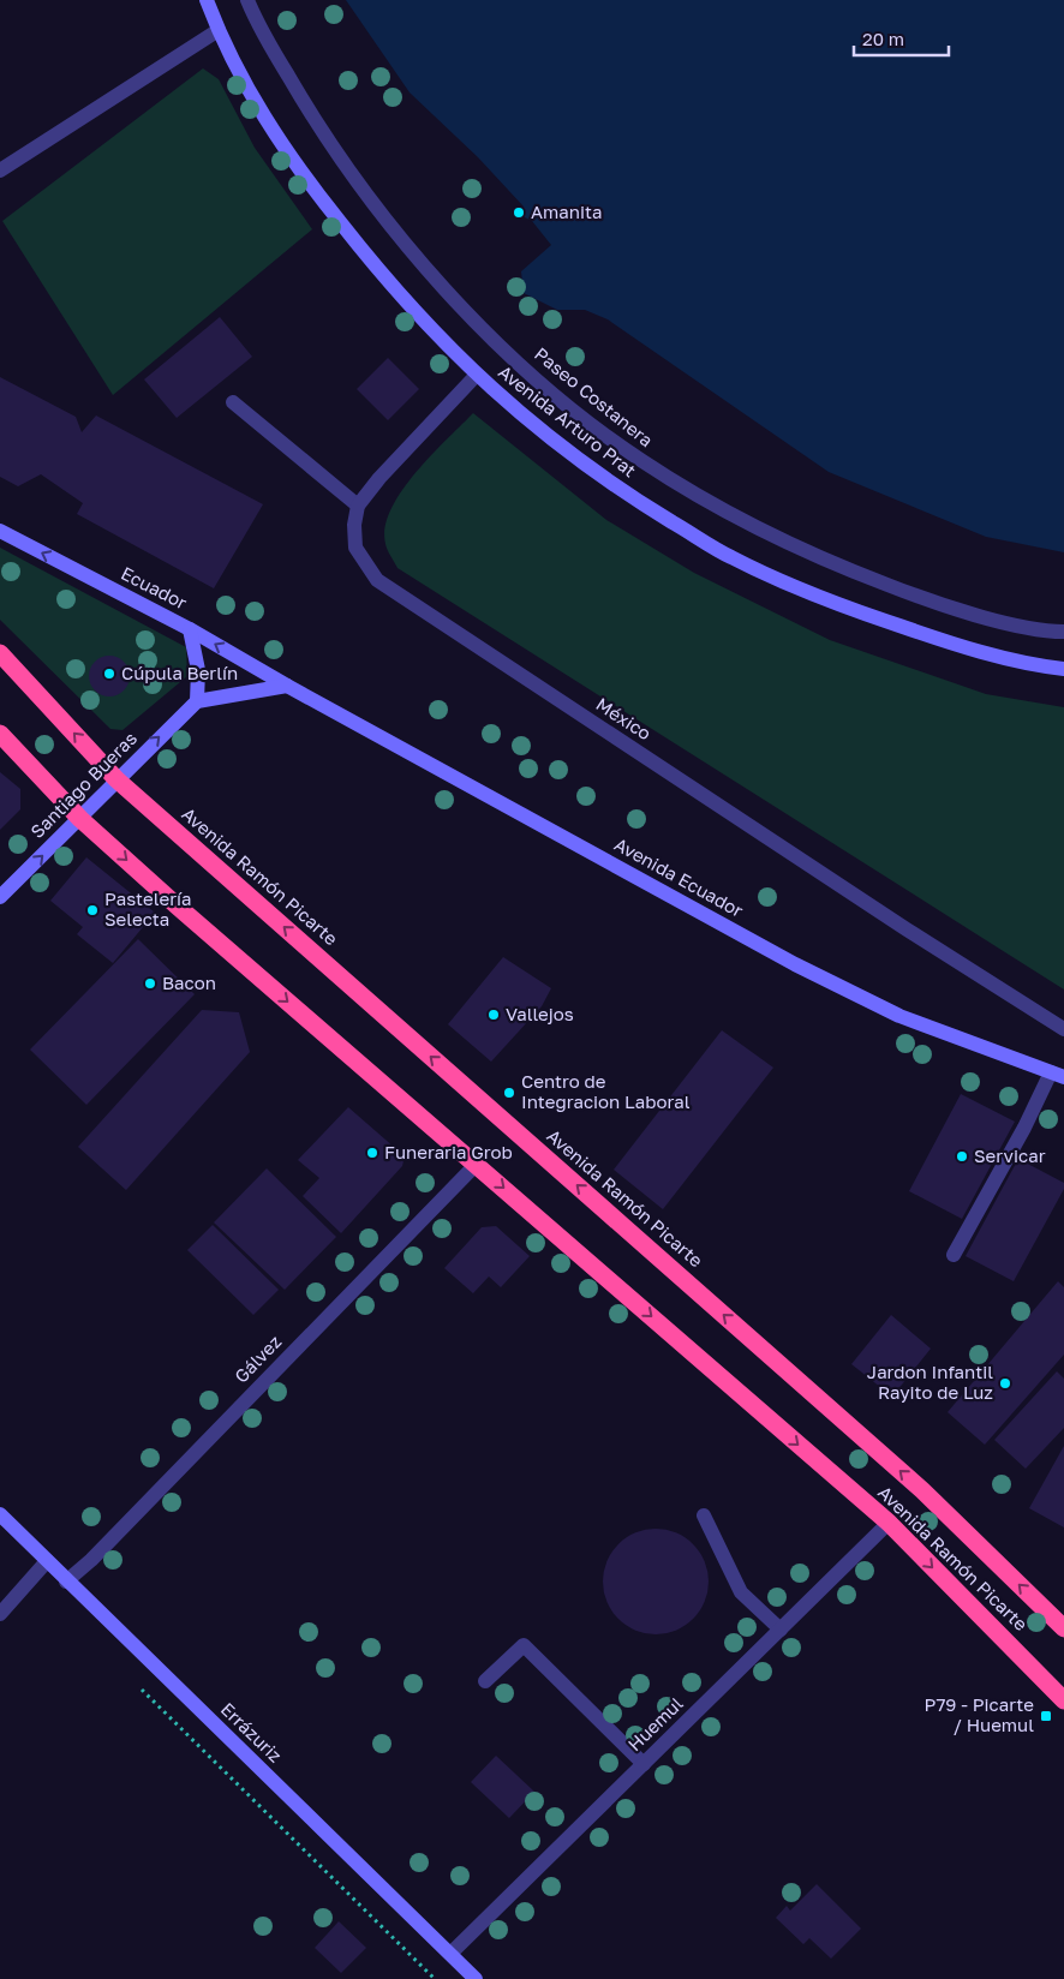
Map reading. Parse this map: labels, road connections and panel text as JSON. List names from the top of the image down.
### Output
{
  "streets": {
    "highway": ["Avenida Ramón Picarte"],
    "main road": [
      "Avenida Arturo Prat",
      "Ecuador",
      "Santiago Bueras",
      "Avenida Ecuador",
      "Errázuriz"
    ],
    "street": [
      "Paseo Costanera",
      "México",
      "Gálvez",
      "Huemul"
    ]
  },
  "crossings": [
    ["Ecuador", "Avenida Ecuador"],
    ["Santiago Bueras", "Avenida Ramón Picarte"],
    ["Avenida Ramón Picarte", "Gálvez"],
    ["Avenida Ramón Picarte", "Huemul"],
    ["Gálvez", "Errázuriz"],
    ["Huemul", "Errázuriz"]
  ],
  "one_way": ["Ecuador", "Santiago Bueras"],
  "places": {
    "other": [
      "Amanita",
      "Cúpula Berlín",
      "Pastelería Selecta",
      "Bacon",
      "Vallejos",
      "Centro de Integracion Laboral",
      "Funeraria Grob",
      "Servicar",
      "Jardon Infantil Rayito de Luz"
    ],
    "transit": ["P79 - Picarte / Huemul"]
  },
  "scale_bar": "20 m"
}
